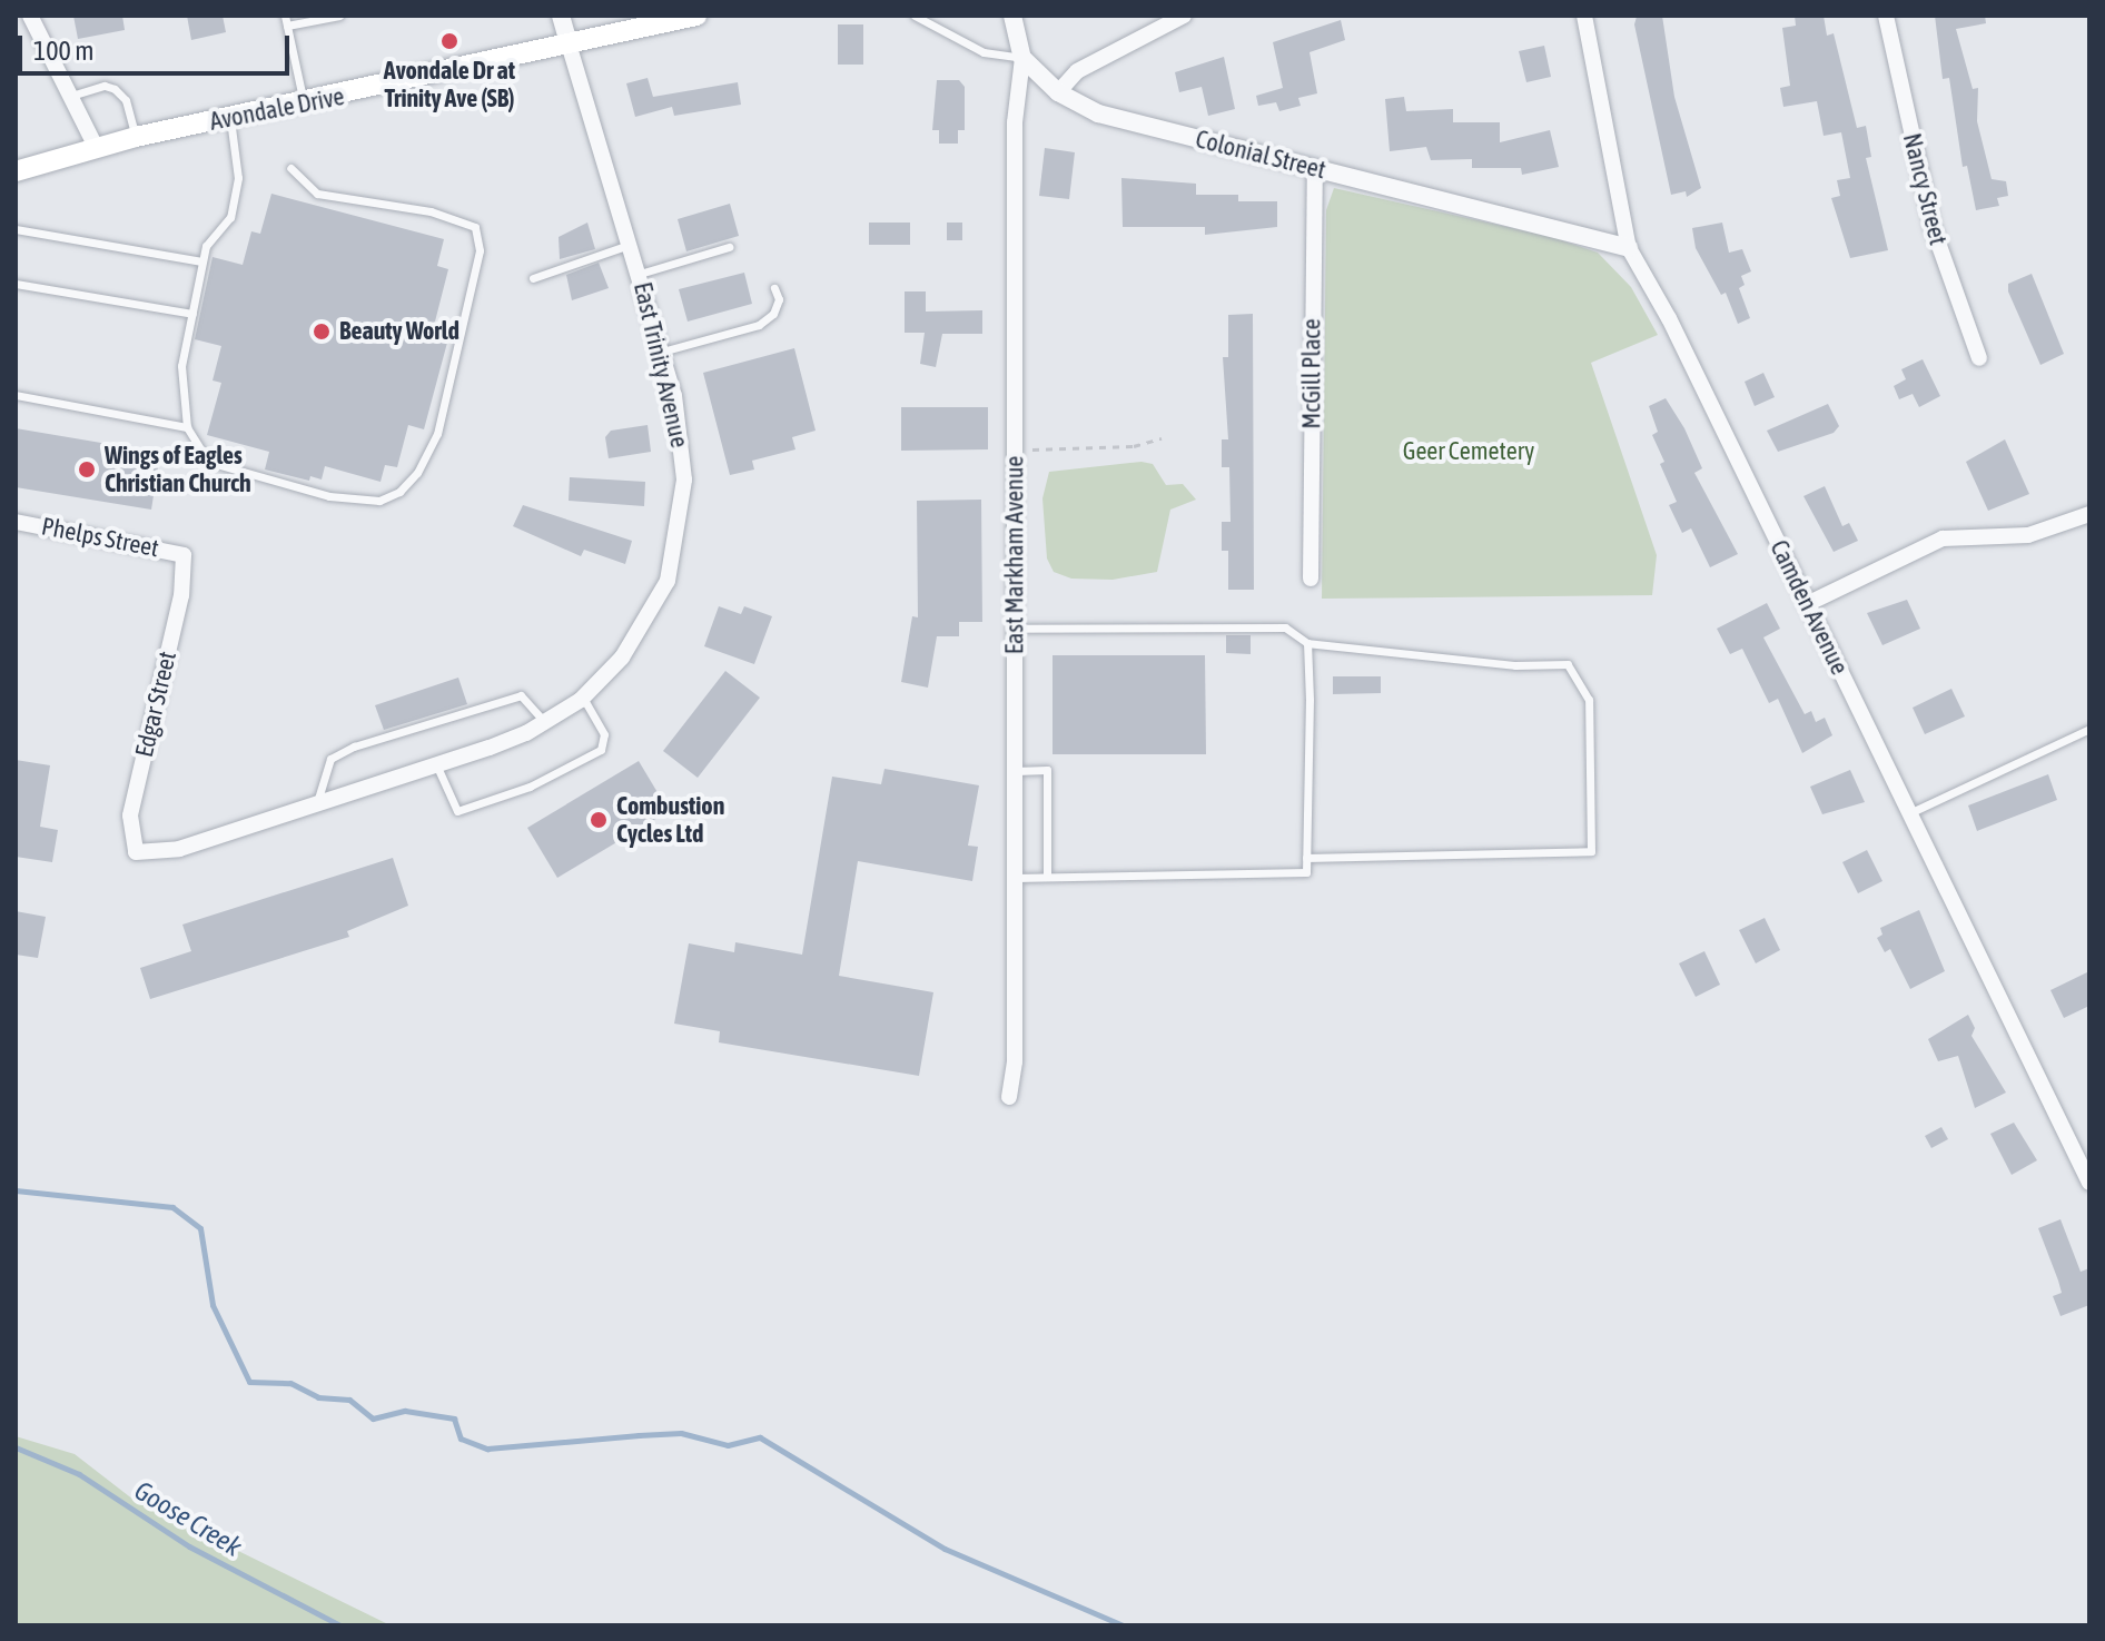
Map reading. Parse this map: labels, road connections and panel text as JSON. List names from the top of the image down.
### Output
{
  "streets": {
    "main road": ["Avondale Drive"],
    "street": [
      "Colonial Street",
      "Nancy Street",
      "East Trinity Avenue",
      "McGill Place",
      "Phelps Street",
      "East Markham Avenue",
      "Camden Avenue",
      "Edgar Street"
    ]
  },
  "crossings": [
    ["Avondale Drive", "East Trinity Avenue"],
    ["Colonial Street", "McGill Place"],
    ["Colonial Street", "East Markham Avenue"],
    ["Colonial Street", "Camden Avenue"],
    ["East Trinity Avenue", "Edgar Street"],
    ["Phelps Street", "Edgar Street"]
  ],
  "water": ["Goose Creek"],
  "parks": ["Geer Cemetery"],
  "places": [
    "Avondale Dr at Trinity Ave (SB)",
    "Beauty World",
    "Wings of Eagles Christian Church",
    "Combustion Cycles Ltd"
  ],
  "scale_bar": "100 m"
}
